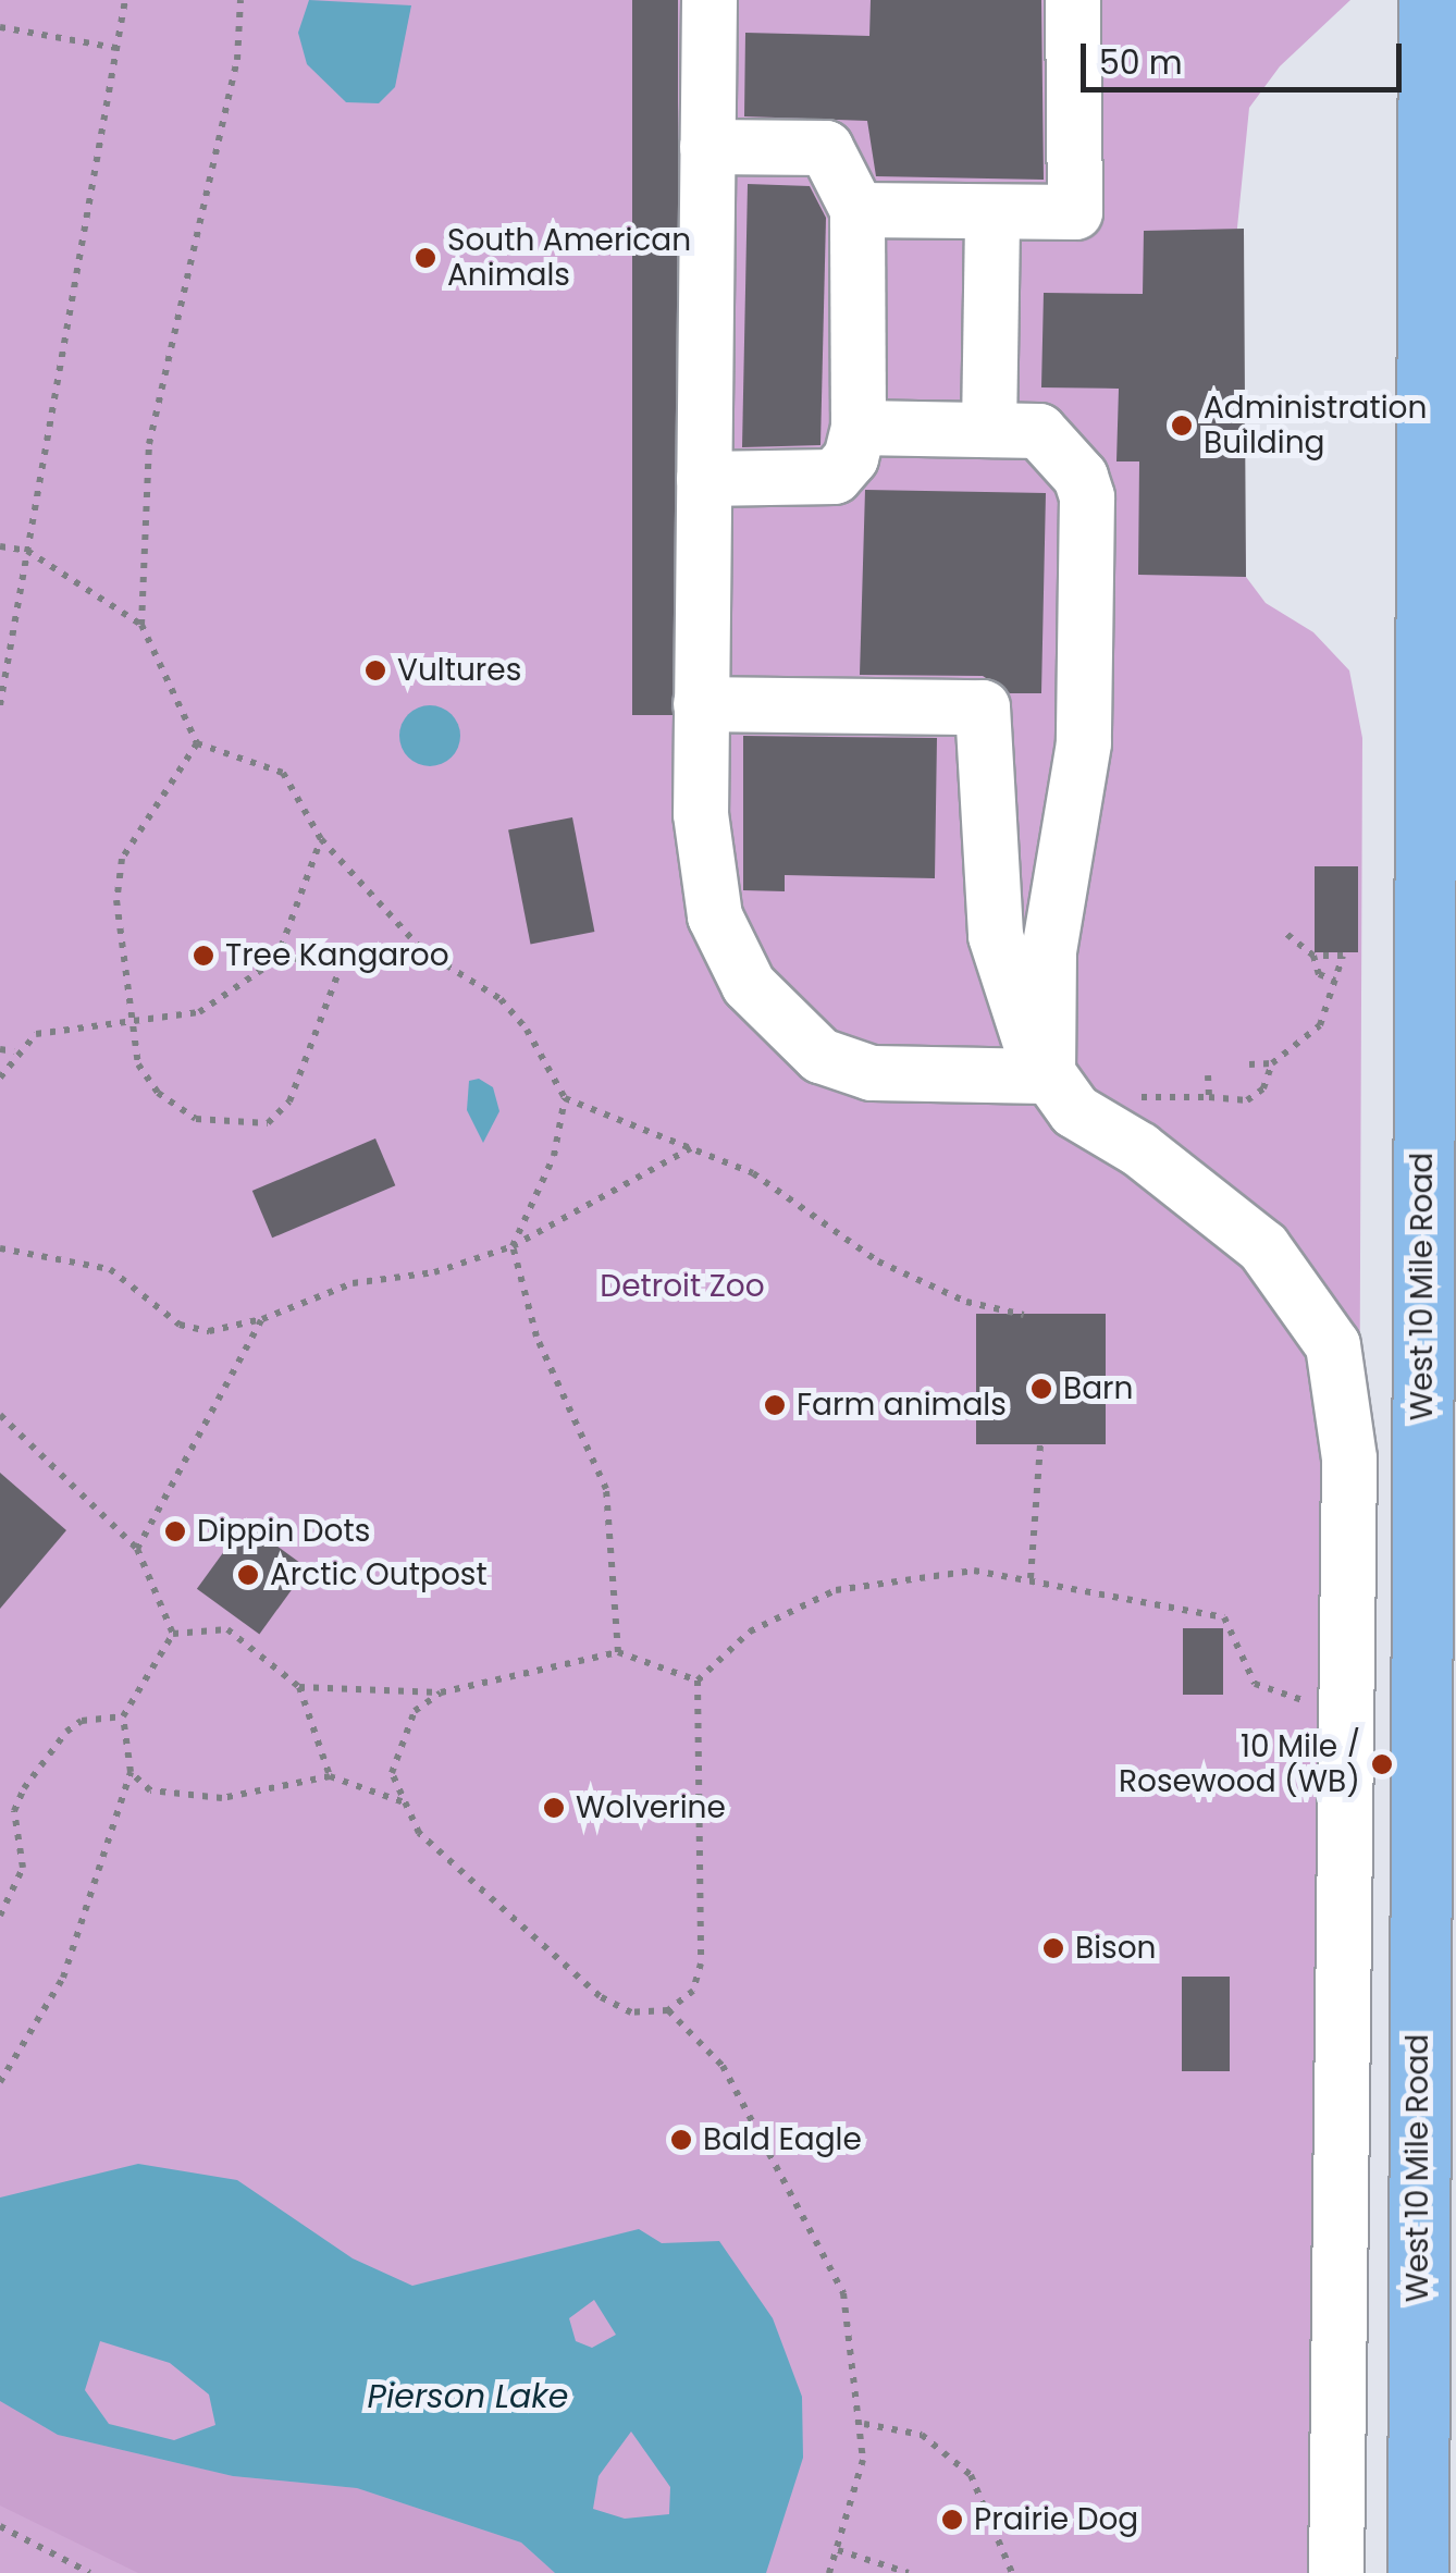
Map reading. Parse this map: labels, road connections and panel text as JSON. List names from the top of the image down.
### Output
{
  "streets": {
    "main road": ["West 10 Mile Road"]
  },
  "water": ["Pierson Lake"],
  "parks": ["Detroit Zoo"],
  "places": [
    "South American Animals",
    "Administration Building",
    "Vultures",
    "Tree Kangaroo",
    "Barn",
    "Farm animals",
    "Dippin Dots",
    "Arctic Outpost",
    "10 Mile / Rosewood (WB)",
    "Wolverine",
    "Bison",
    "Bald Eagle",
    "Prairie Dog"
  ],
  "scale_bar": "50 m"
}
